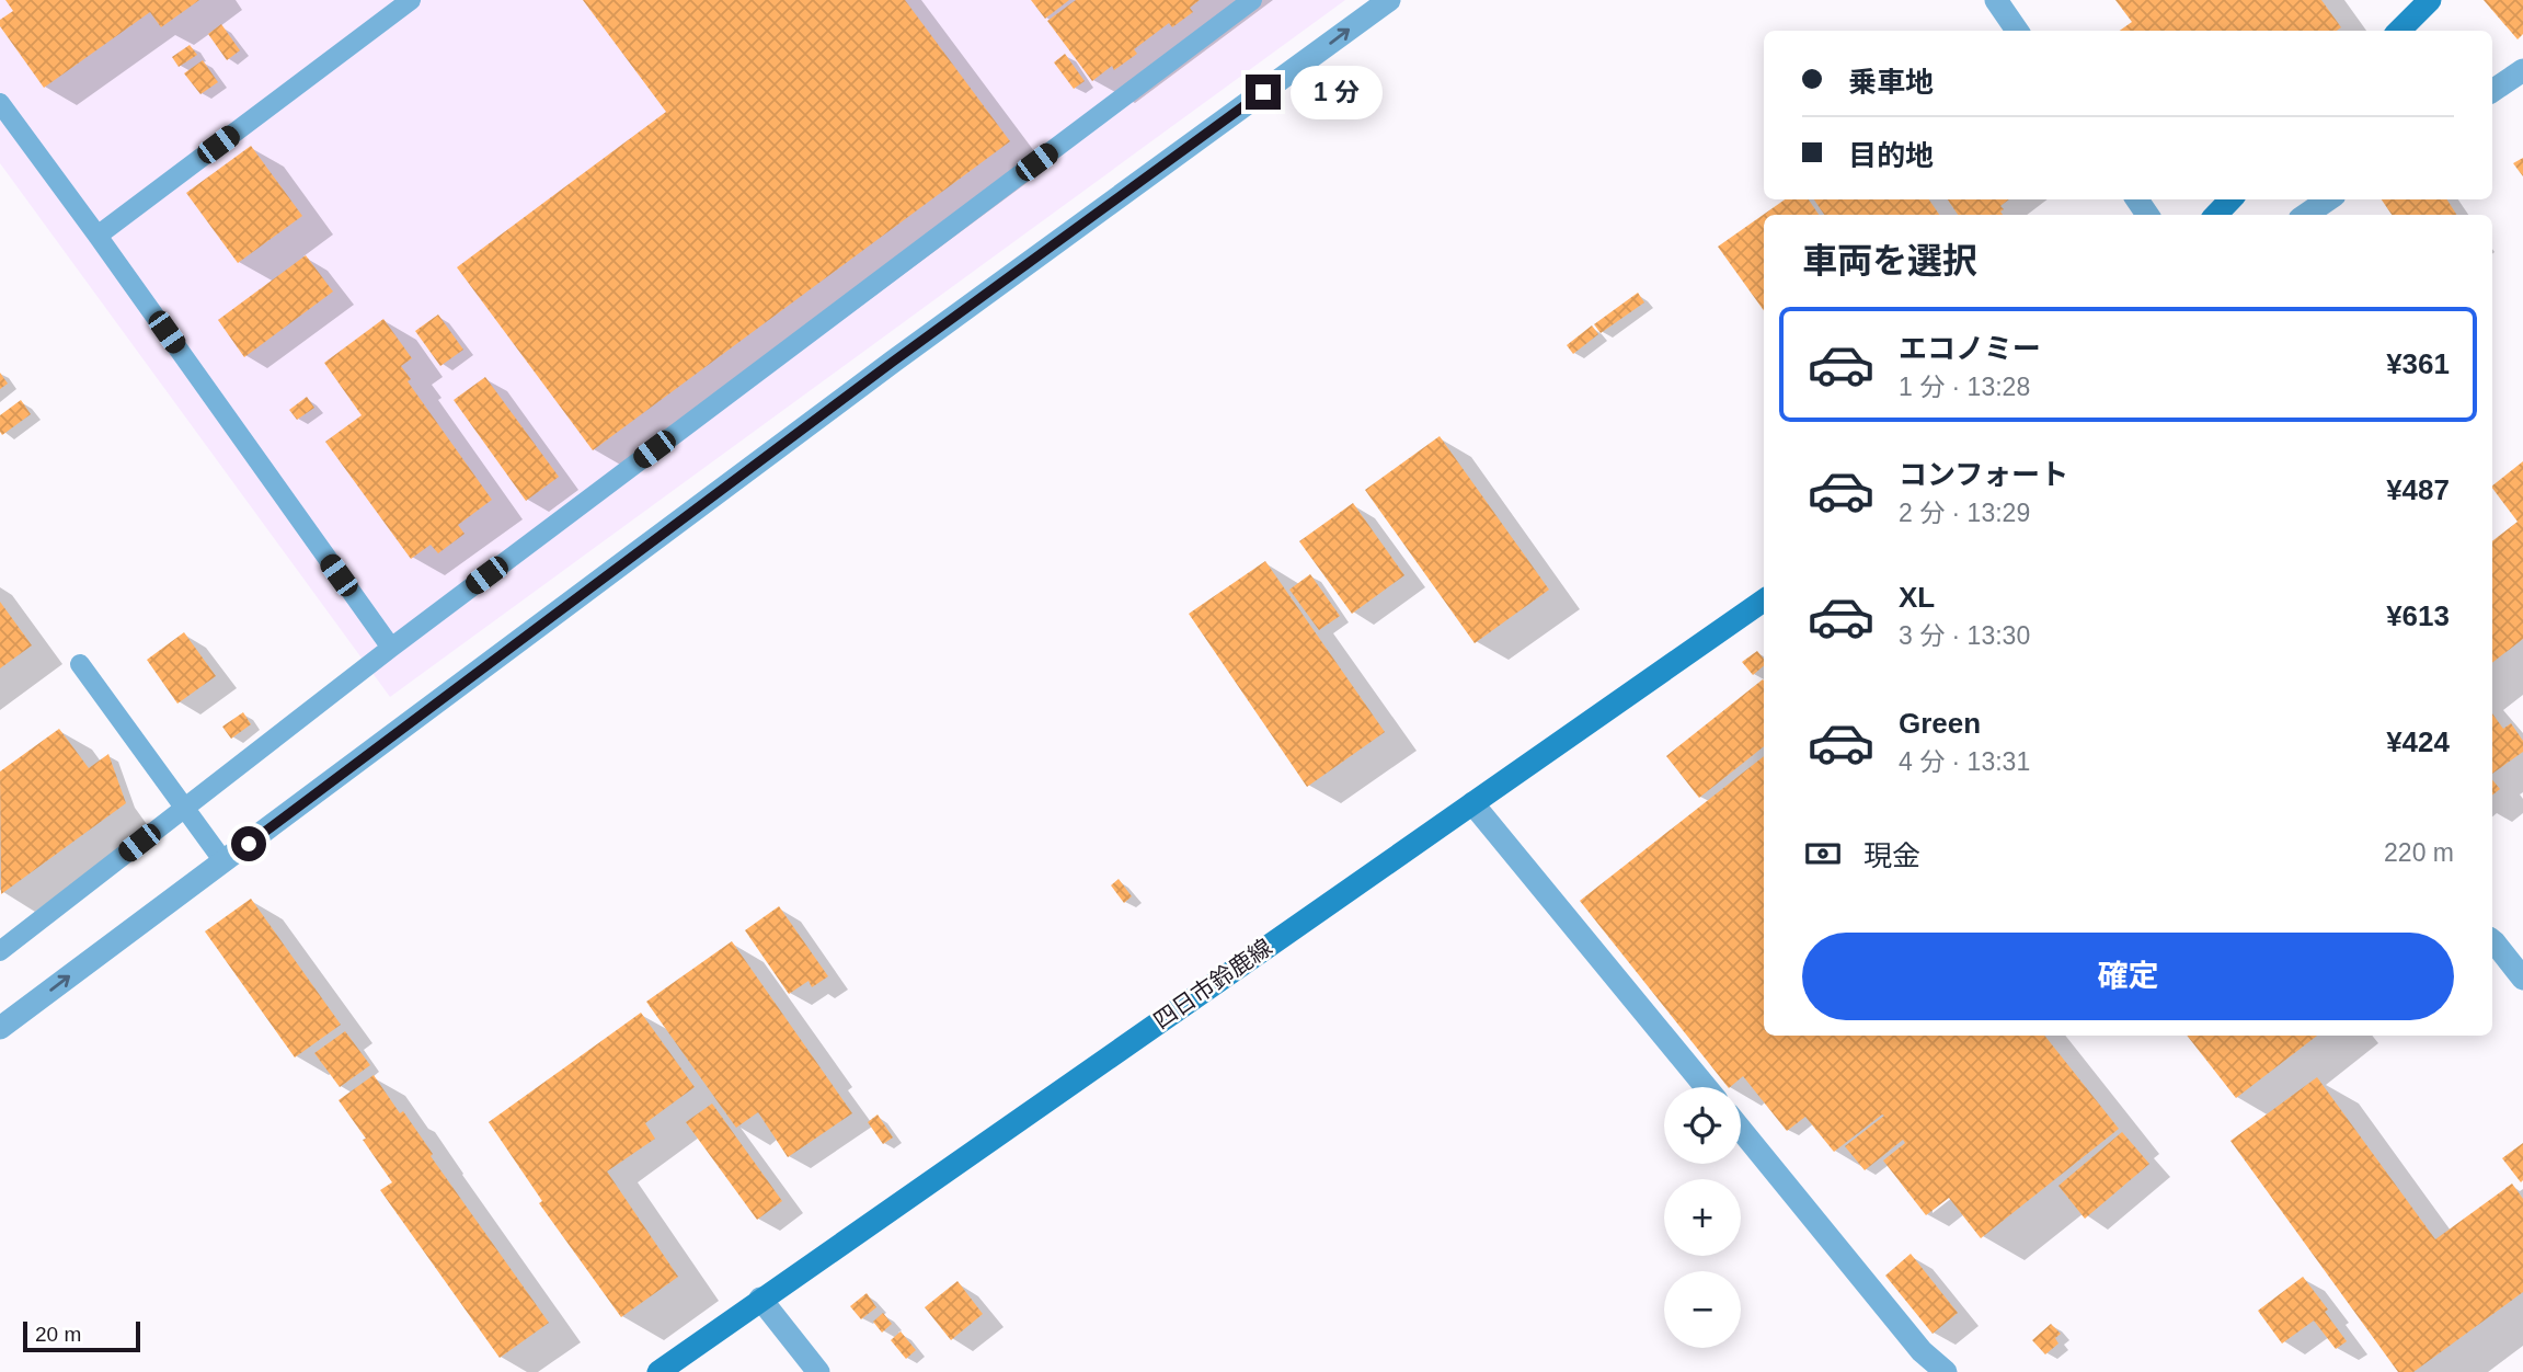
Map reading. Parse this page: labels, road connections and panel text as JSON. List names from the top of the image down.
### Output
{
  "streets": {
    "main road": ["四日市鈴鹿線"]
  },
  "scale_bar": "20 m",
  "page": {
    "banner": ["乗車地", "目的地"],
    "bubble": "1 分",
    "heading": "車両を選択",
    "list": [
      {
        "name": "エコノミー",
        "note": "1 分 · 13:28",
        "value": "¥361"
      },
      {
        "name": "コンフォート",
        "note": "2 分 · 13:29",
        "value": "¥487"
      },
      {
        "name": "XL",
        "note": "3 分 · 13:30",
        "value": "¥613"
      },
      {
        "name": "Green",
        "note": "4 分 · 13:31",
        "value": "¥424"
      }
    ],
    "pay": ["現金", "220 m"],
    "buttons": "確定",
    "map_buttons": ["+", "−"],
    "scale": "20 m"
  }
}
